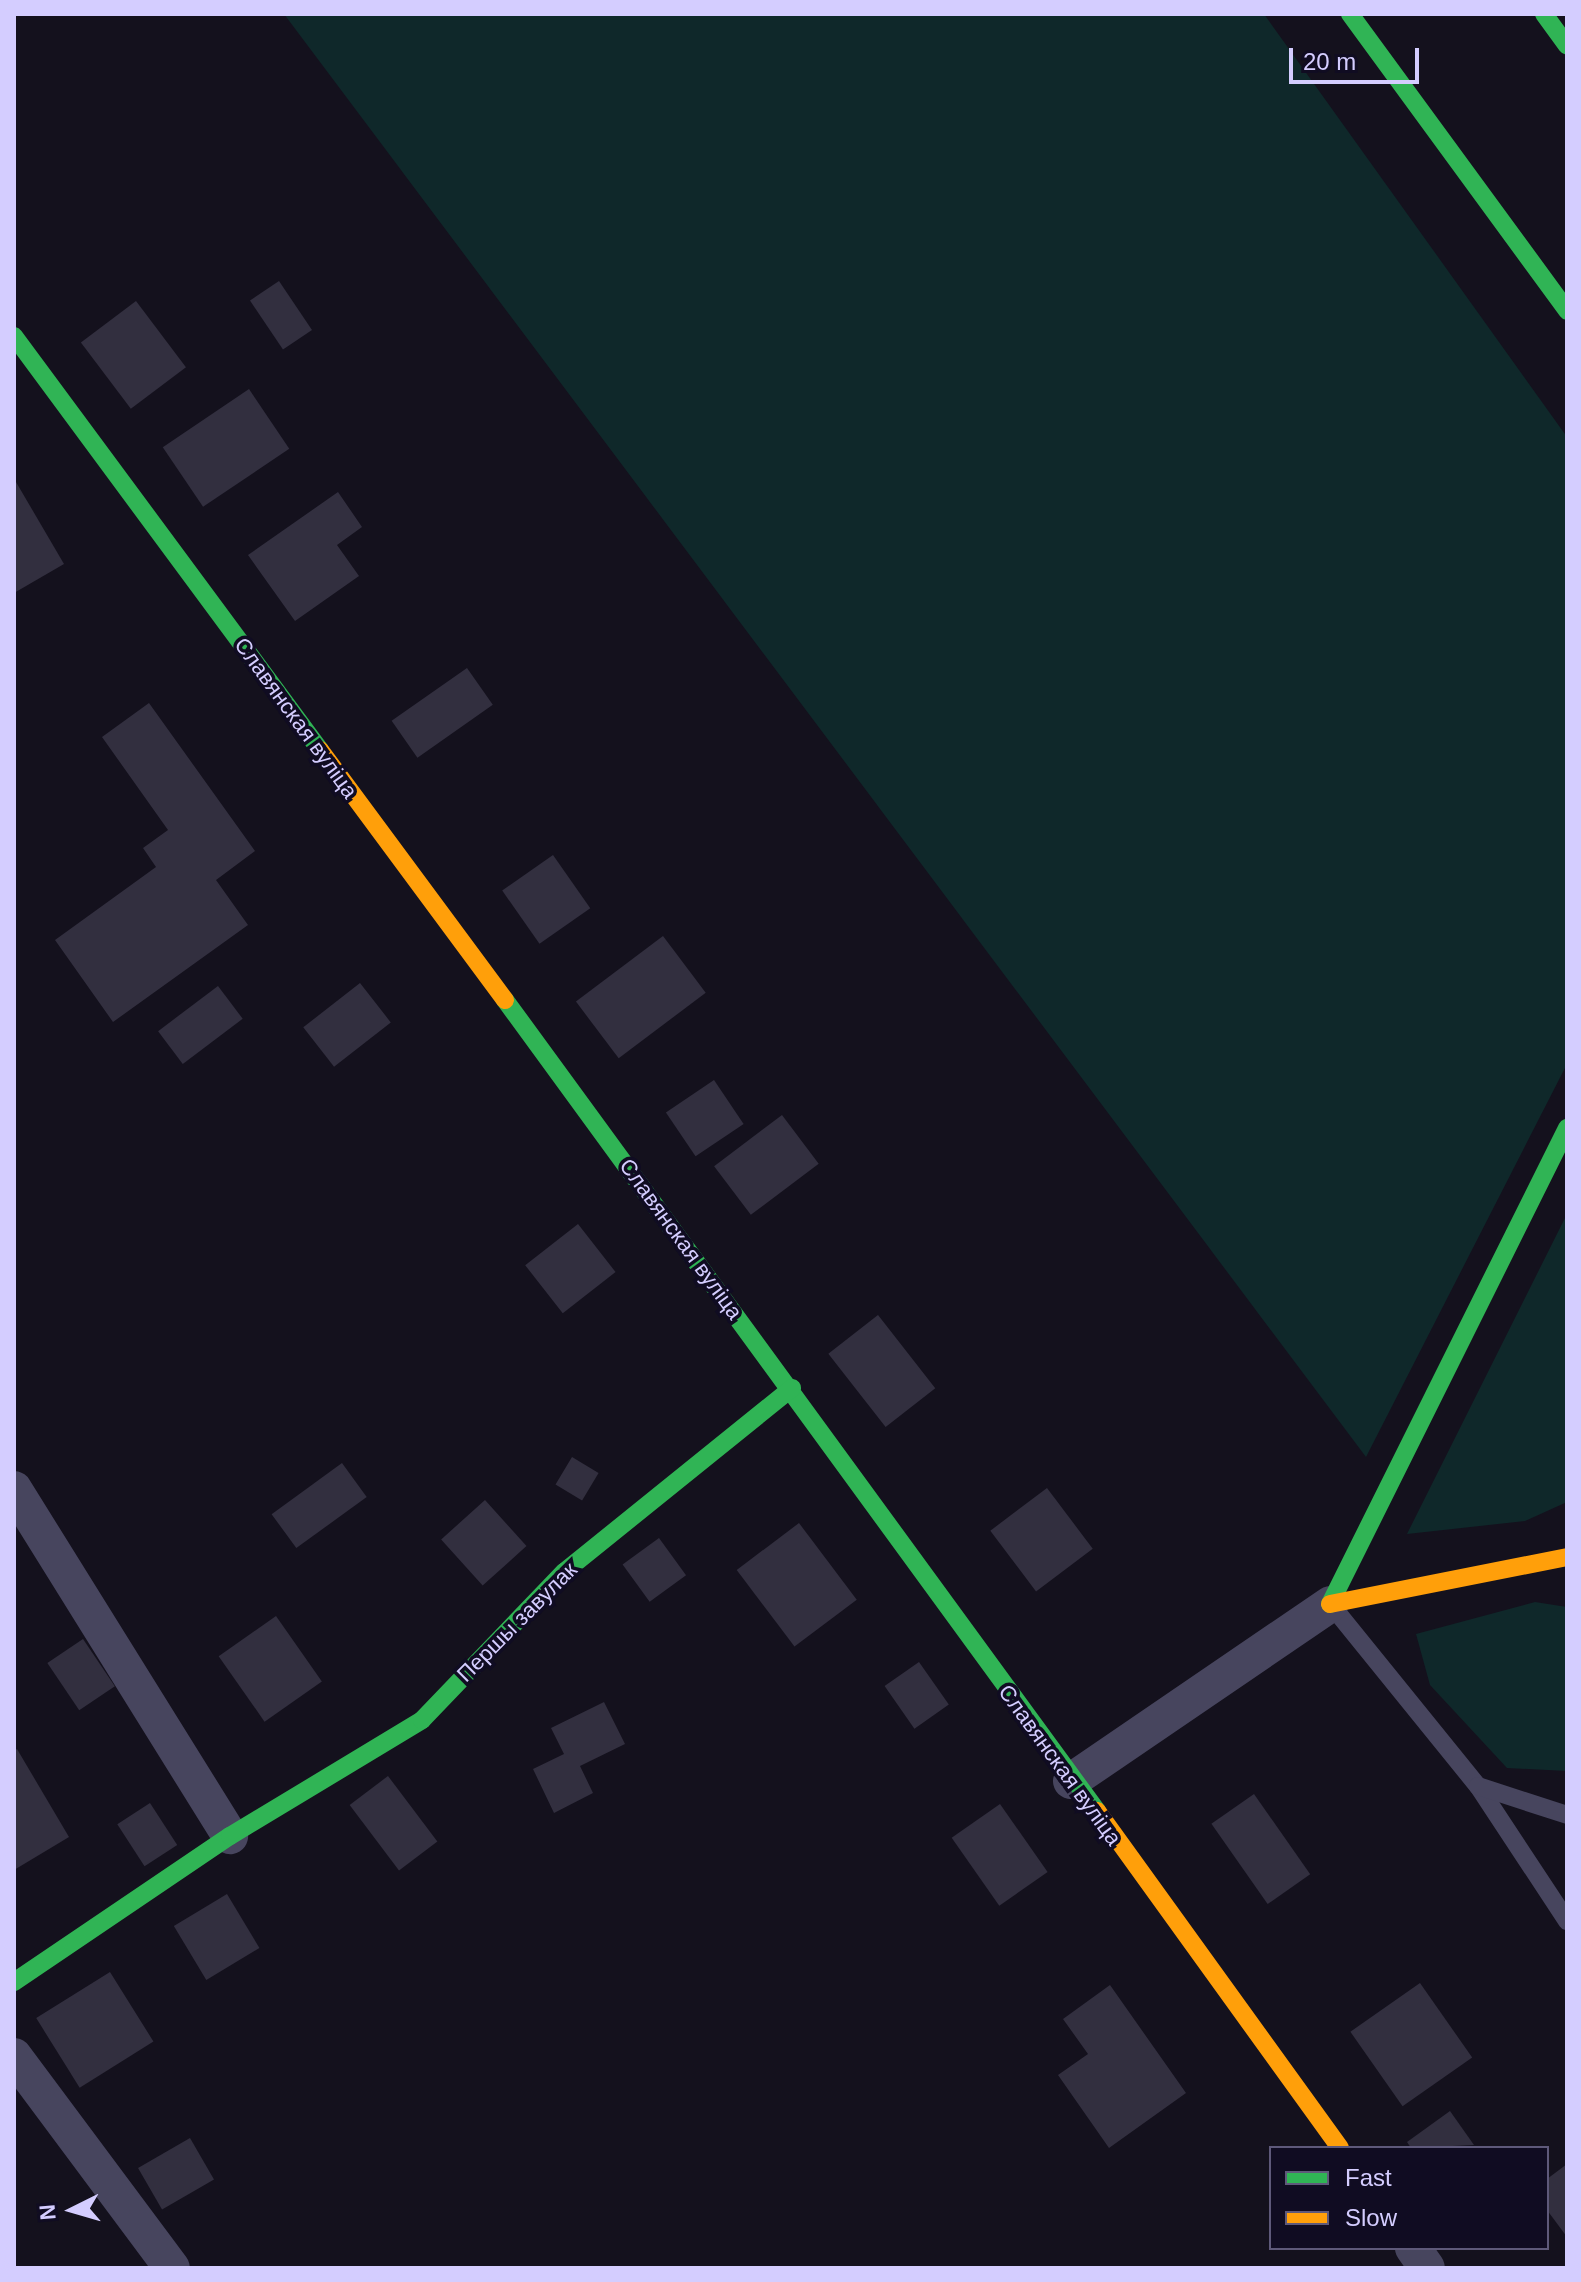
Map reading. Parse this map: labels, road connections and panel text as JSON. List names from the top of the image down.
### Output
{
  "streets": {
    "main road": ["Славянская вуліца", "Першы завулак"]
  },
  "crossings": [
    ["Славянская вуліца", "Першы завулак"]
  ],
  "legend": ["Fast", "Slow"],
  "scale_bar": "20 m",
  "north": "left"
}
